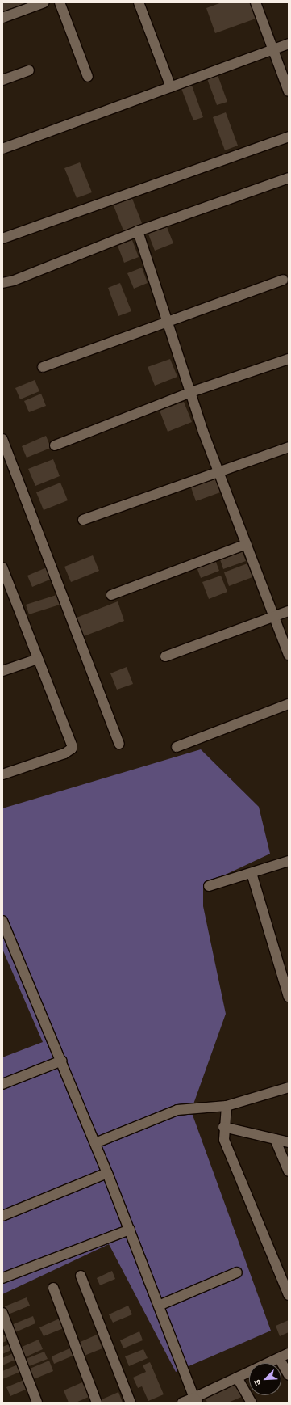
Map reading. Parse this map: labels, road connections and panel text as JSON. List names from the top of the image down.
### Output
{
  "north": "bottom left"
}
